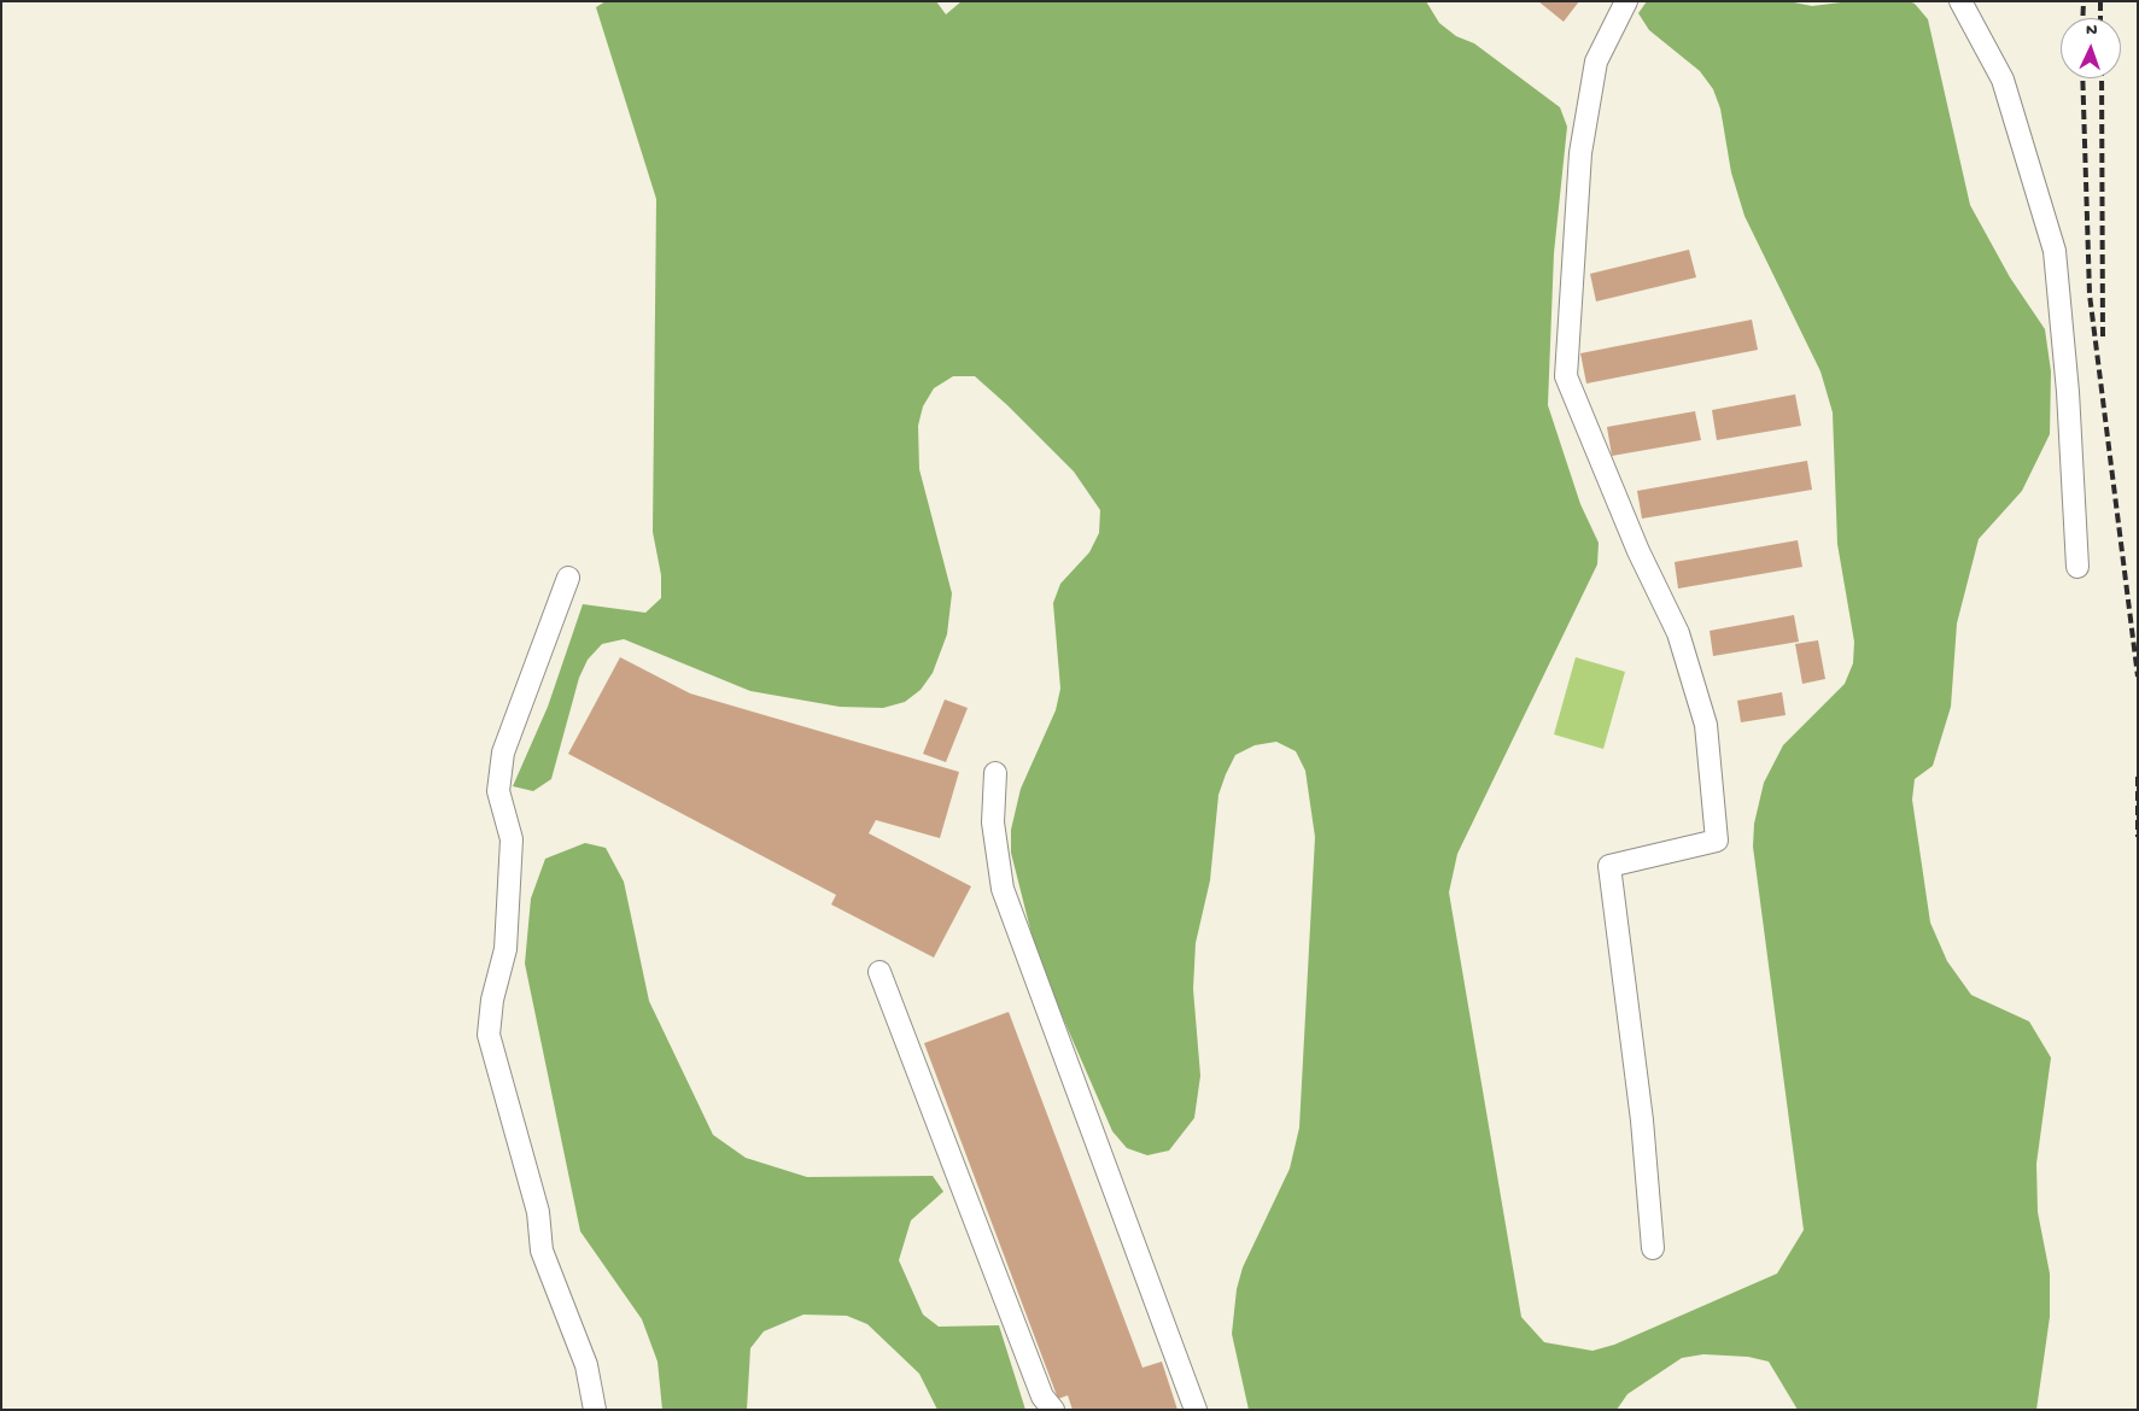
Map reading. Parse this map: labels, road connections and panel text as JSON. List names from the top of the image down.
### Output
{
  "north": "top"
}
